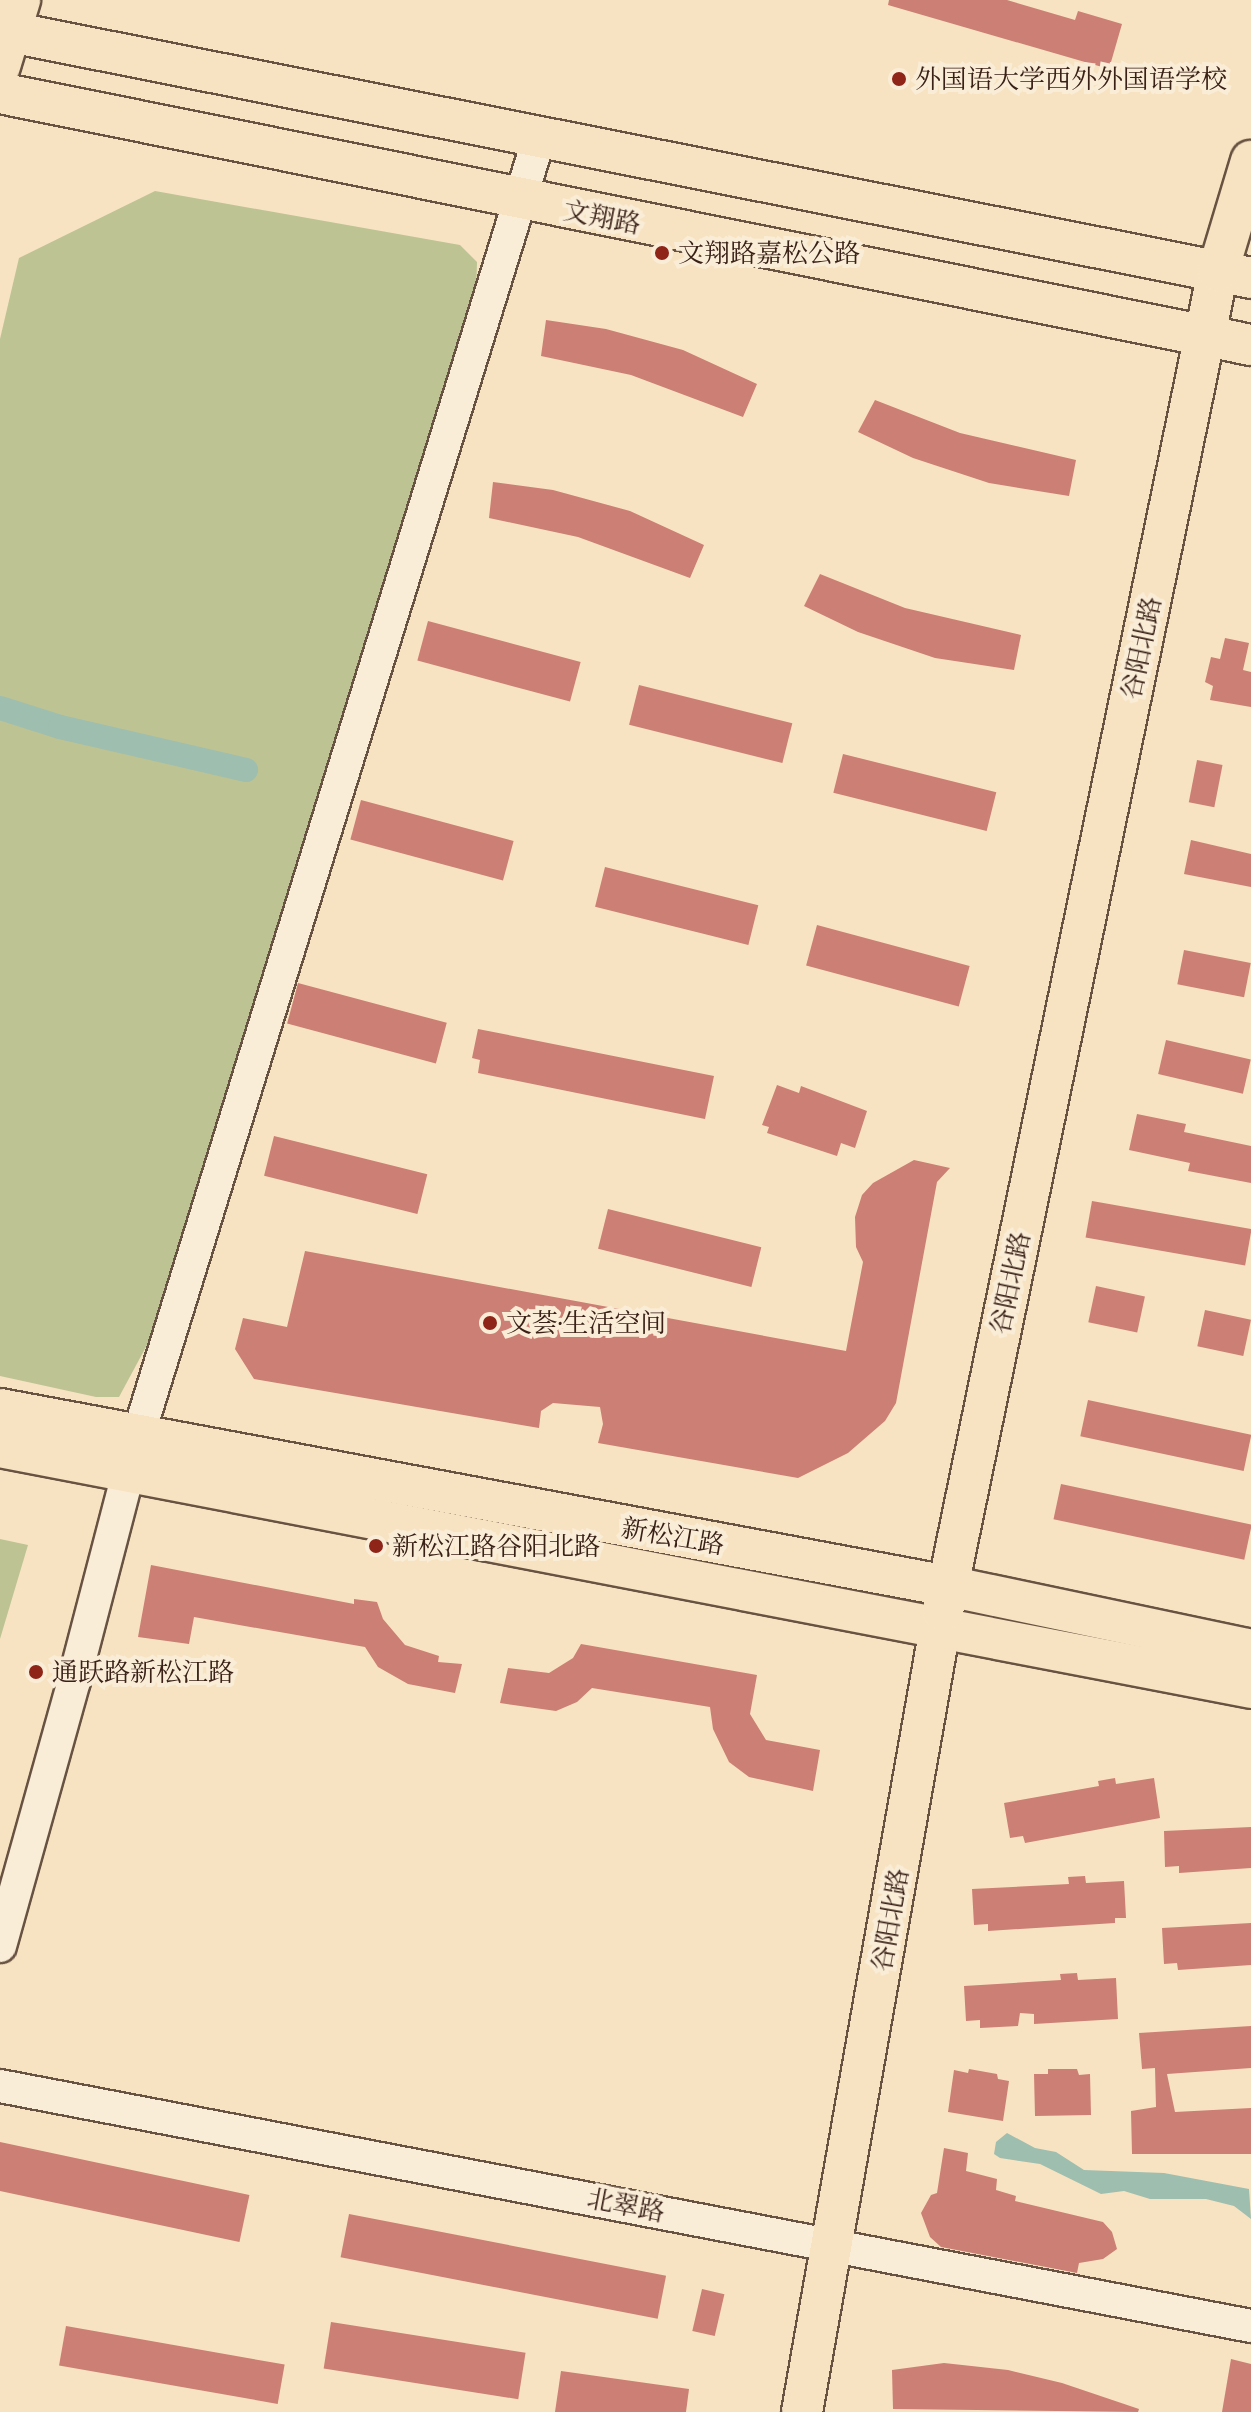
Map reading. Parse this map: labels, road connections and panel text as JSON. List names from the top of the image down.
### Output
{
  "streets": {
    "main road": ["文翔路", "谷阳北路", "新松江路"],
    "street": ["北翠路"]
  },
  "crossings": [
    ["文翔路", "谷阳北路"],
    ["谷阳北路", "新松江路"],
    ["谷阳北路", "北翠路"]
  ],
  "places": [
    "外国语大学西外外国语学校",
    "文翔路嘉松公路",
    "文荟·生活空间",
    "新松江路谷阳北路",
    "通跃路新松江路"
  ]
}
